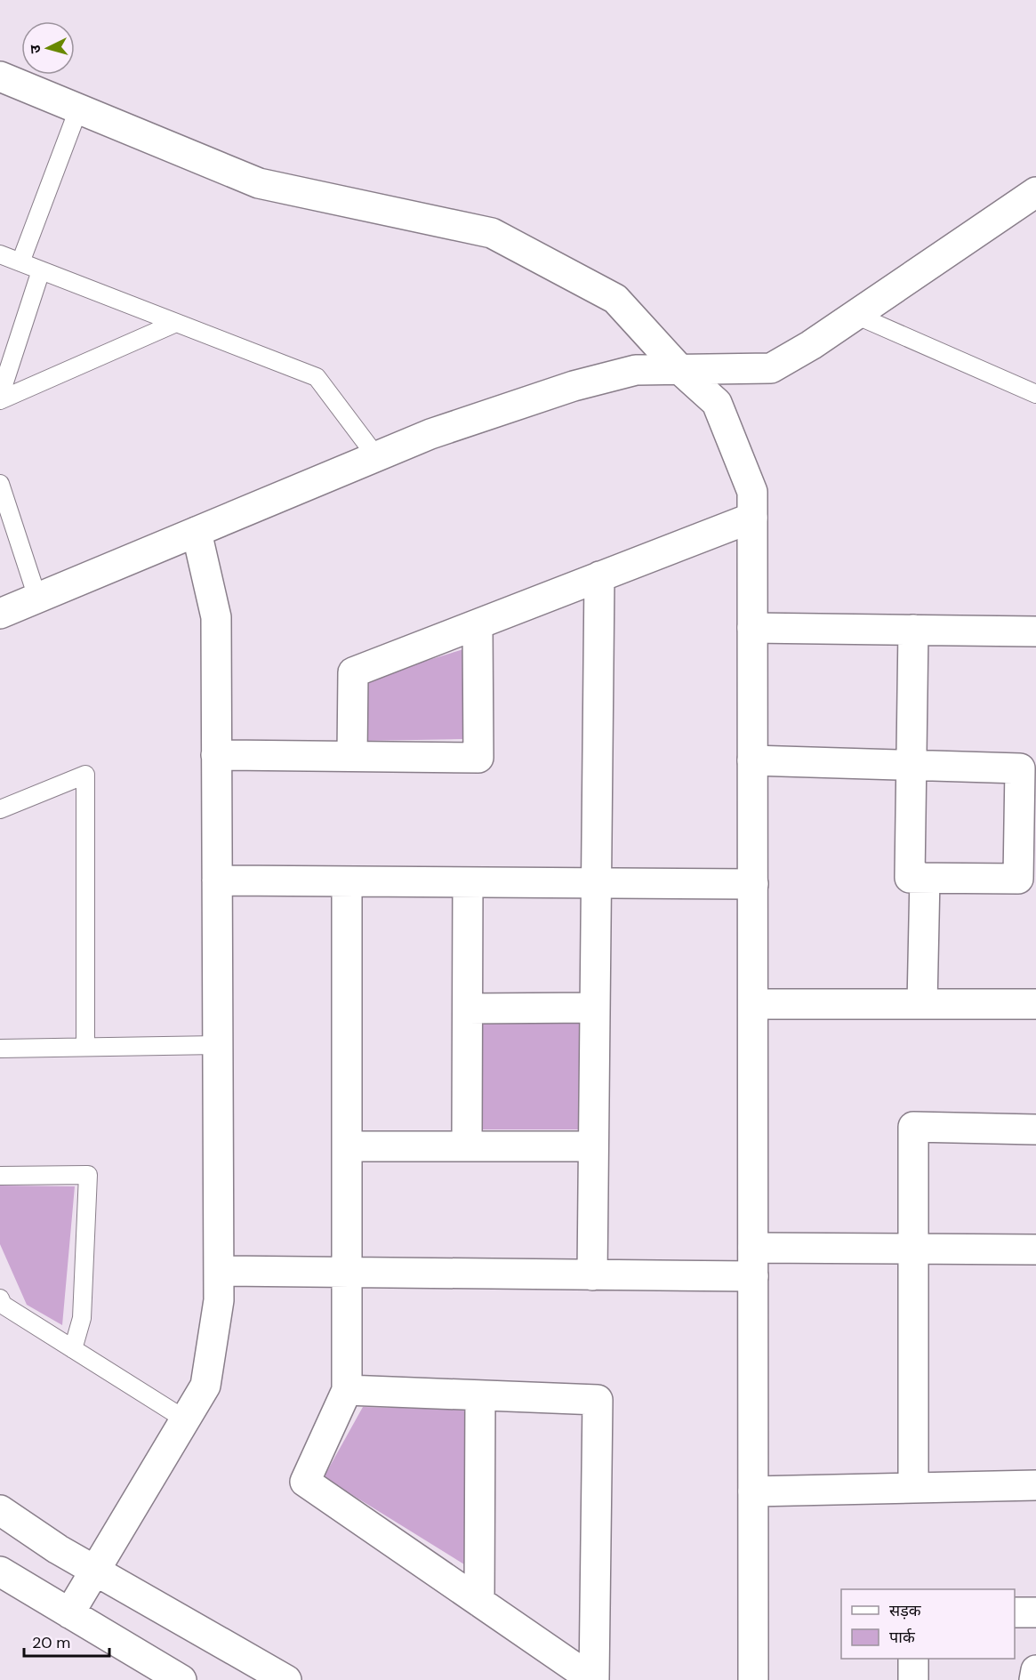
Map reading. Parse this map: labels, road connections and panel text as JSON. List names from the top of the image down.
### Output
{
  "legend": ["सड़क", "पार्क"],
  "scale_bar": "20 m",
  "north": "left"
}
